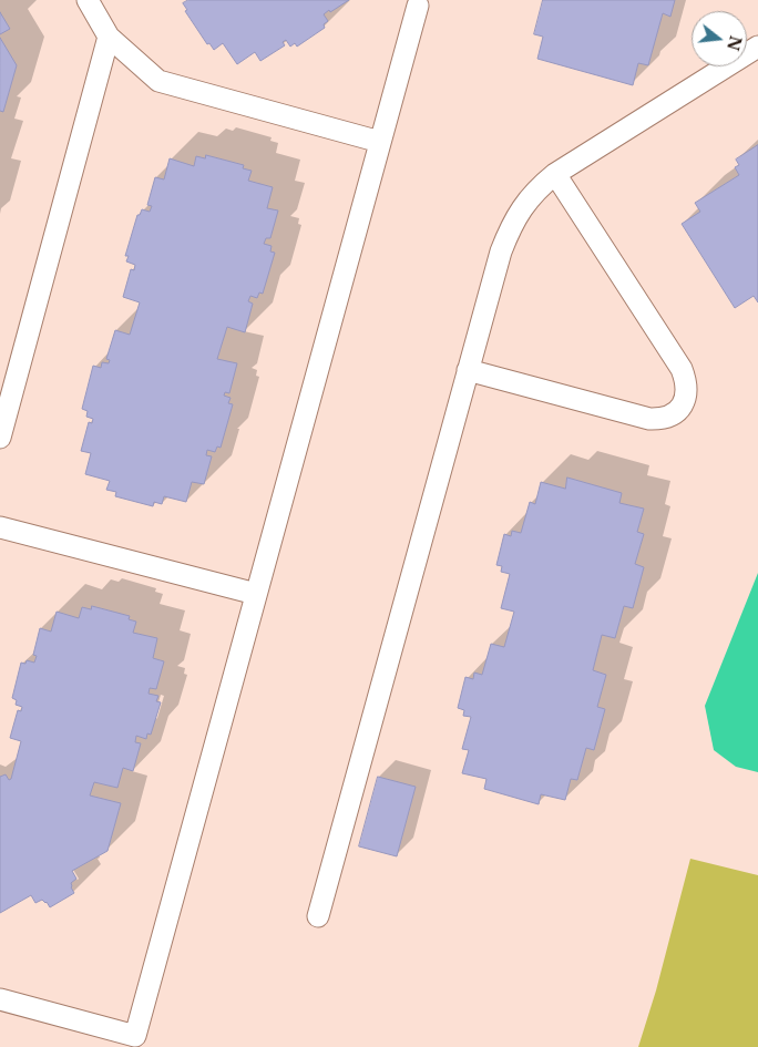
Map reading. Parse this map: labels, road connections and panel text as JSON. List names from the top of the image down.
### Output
{
  "north": "right"
}
